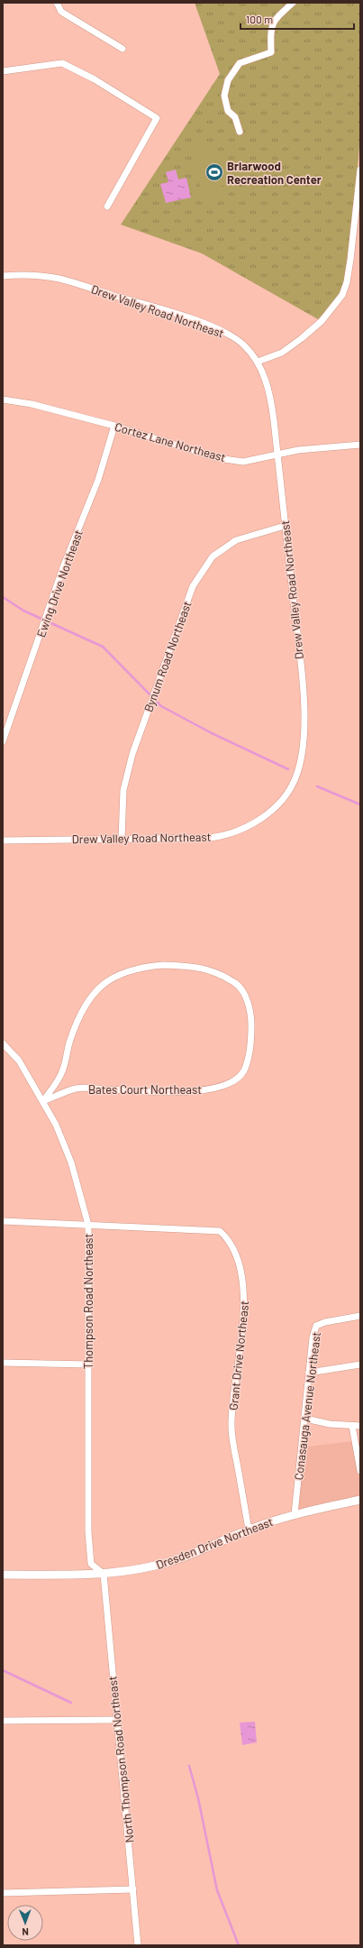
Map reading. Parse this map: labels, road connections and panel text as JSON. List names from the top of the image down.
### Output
{
  "streets": {
    "street": [
      "Drew Valley Road Northeast",
      "Cortez Lane Northeast",
      "Ewing Drive Northeast",
      "Bynum Road Northeast",
      "Bates Court Northeast",
      "Thompson Road Northeast",
      "Grant Drive Northeast",
      "Conasauga Avenue Northeast",
      "Dresden Drive Northeast",
      "North Thompson Road Northeast"
    ]
  },
  "crossings": [
    ["Drew Valley Road Northeast", "Cortez Lane Northeast"],
    ["Drew Valley Road Northeast", "Bynum Road Northeast"],
    ["Cortez Lane Northeast", "Ewing Drive Northeast"],
    ["Bates Court Northeast", "Thompson Road Northeast"],
    ["Thompson Road Northeast", "Grant Drive Northeast"],
    ["Thompson Road Northeast", "Dresden Drive Northeast"],
    ["Thompson Road Northeast", "North Thompson Road Northeast"],
    ["Grant Drive Northeast", "Dresden Drive Northeast"],
    ["Conasauga Avenue Northeast", "Dresden Drive Northeast"],
    ["Dresden Drive Northeast", "North Thompson Road Northeast"]
  ],
  "places": {
    "sports": ["Briarwood Recreation Center"]
  },
  "scale_bar": "100 m",
  "north": "bottom"
}
